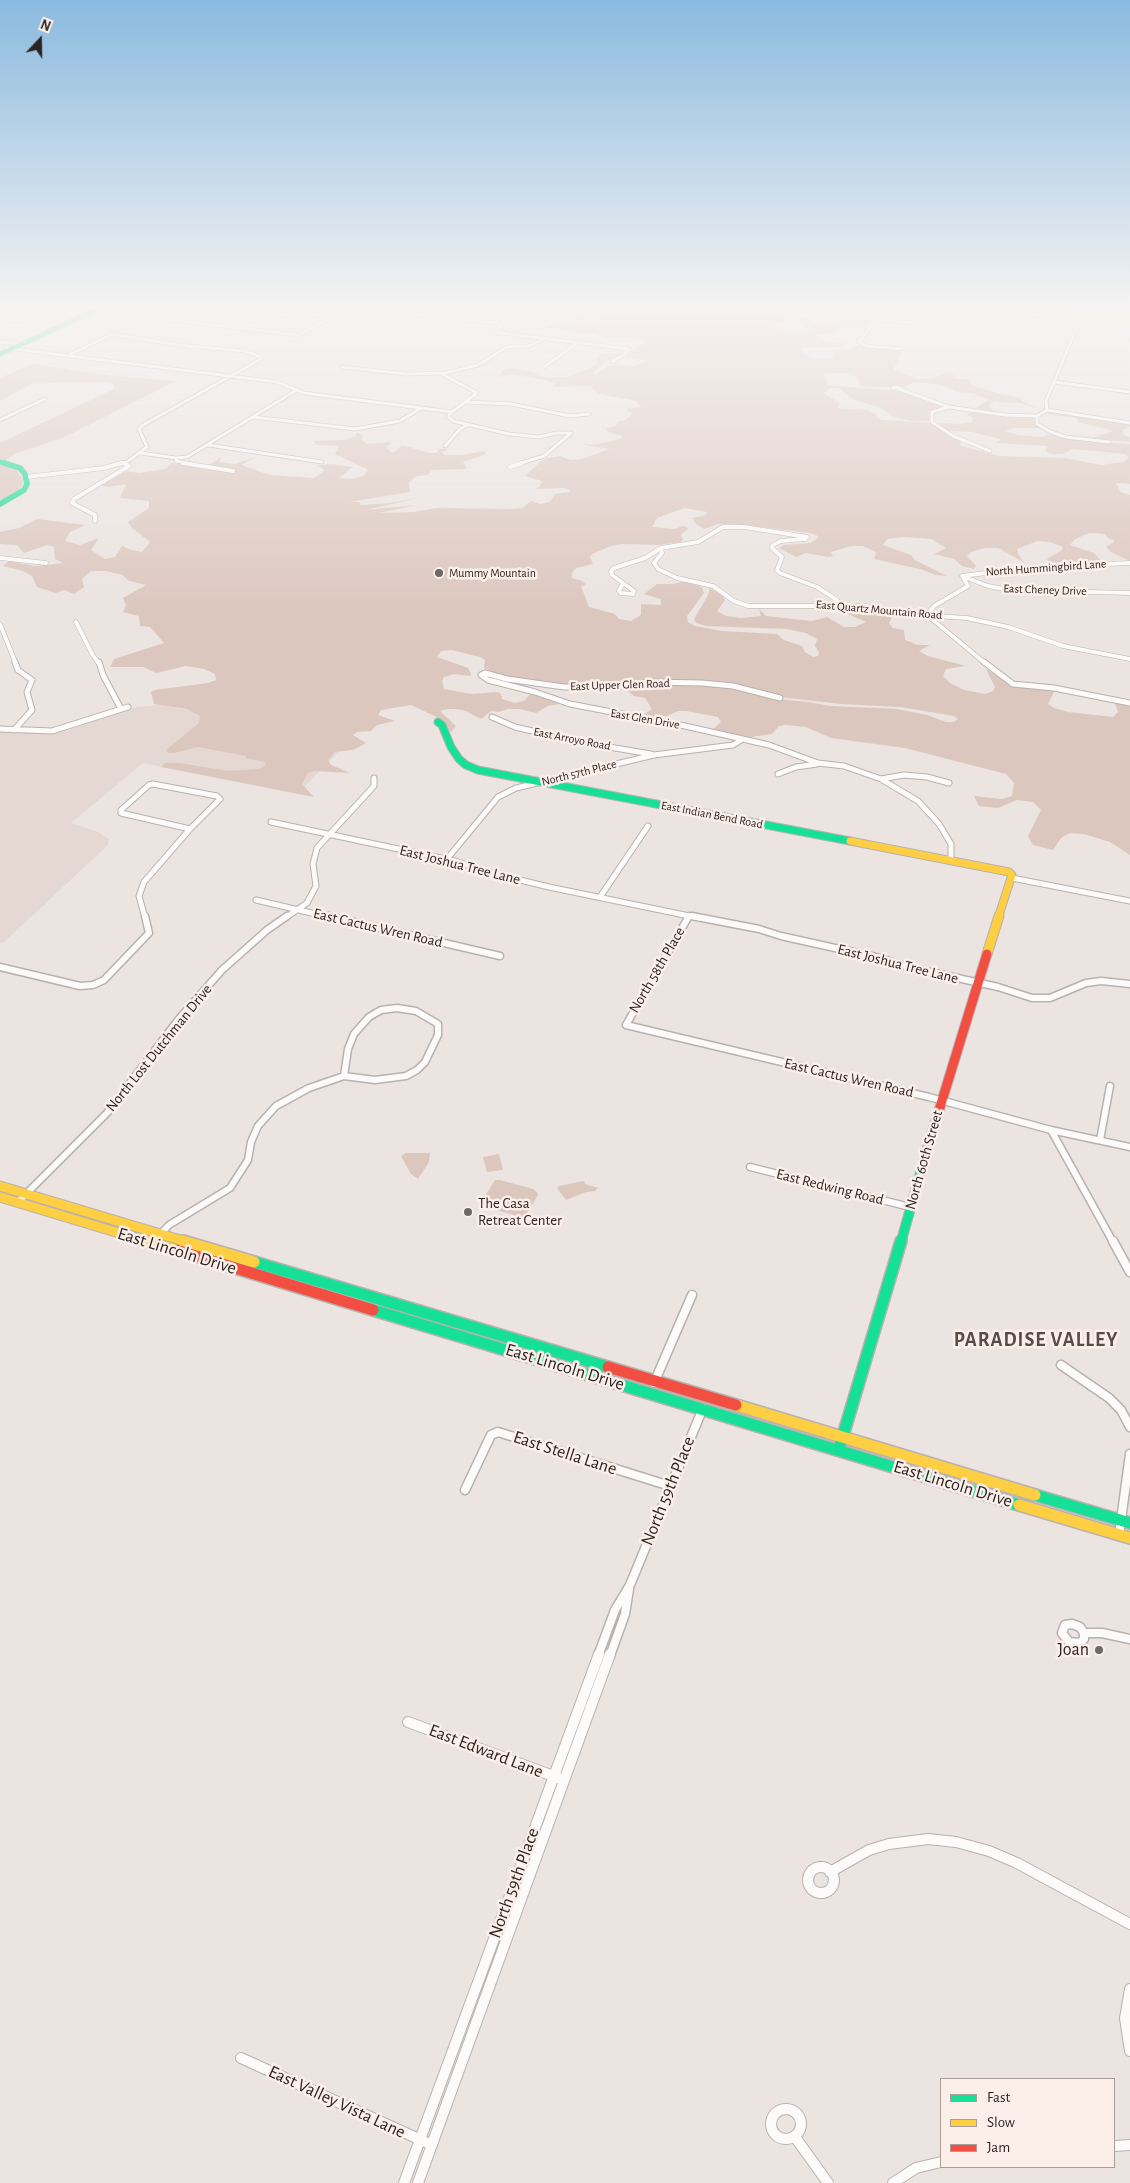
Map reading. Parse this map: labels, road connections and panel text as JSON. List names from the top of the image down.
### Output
{
  "streets": {
    "main road": ["East Indian Bend Road", "North 60th Street", "East Lincoln Drive"],
    "street": [
      "North Hummingbird Lane",
      "East Cheney Drive",
      "East Quartz Mountain Road",
      "East Upper Glen Road",
      "East Glen Drive",
      "East Arroyo Road",
      "North 57th Place",
      "East Joshua Tree Lane",
      "East Cactus Wren Road",
      "North 58th Place",
      "North Lost Dutchman Drive",
      "East Redwing Road",
      "East Stella Lane",
      "North 59th Place",
      "East Edward Lane",
      "East Valley Vista Lane"
    ]
  },
  "crossings": [
    ["North Hummingbird Lane", "East Cheney Drive"],
    ["East Upper Glen Road", "East Glen Drive"],
    ["East Glen Drive", "North 57th Place"],
    ["East Arroyo Road", "North 57th Place"],
    ["North 57th Place", "East Indian Bend Road"],
    ["North 57th Place", "East Joshua Tree Lane"],
    ["East Indian Bend Road", "North 60th Street"],
    ["East Joshua Tree Lane", "North 58th Place"],
    ["East Joshua Tree Lane", "North Lost Dutchman Drive"],
    ["East Joshua Tree Lane", "North 60th Street"],
    ["East Cactus Wren Road", "North 58th Place"],
    ["East Cactus Wren Road", "North Lost Dutchman Drive"],
    ["East Cactus Wren Road", "North 60th Street"],
    ["North Lost Dutchman Drive", "East Lincoln Drive"],
    ["North 60th Street", "East Redwing Road"],
    ["North 60th Street", "East Lincoln Drive"],
    ["East Lincoln Drive", "North 59th Place"],
    ["East Stella Lane", "North 59th Place"],
    ["North 59th Place", "East Edward Lane"],
    ["North 59th Place", "East Valley Vista Lane"]
  ],
  "districts": ["PARADISE VALLEY"],
  "places": ["Mummy Mountain", "The Casa Retreat Center", "Joan"],
  "legend": ["Fast", "Slow", "Jam"],
  "north": "top"
}
